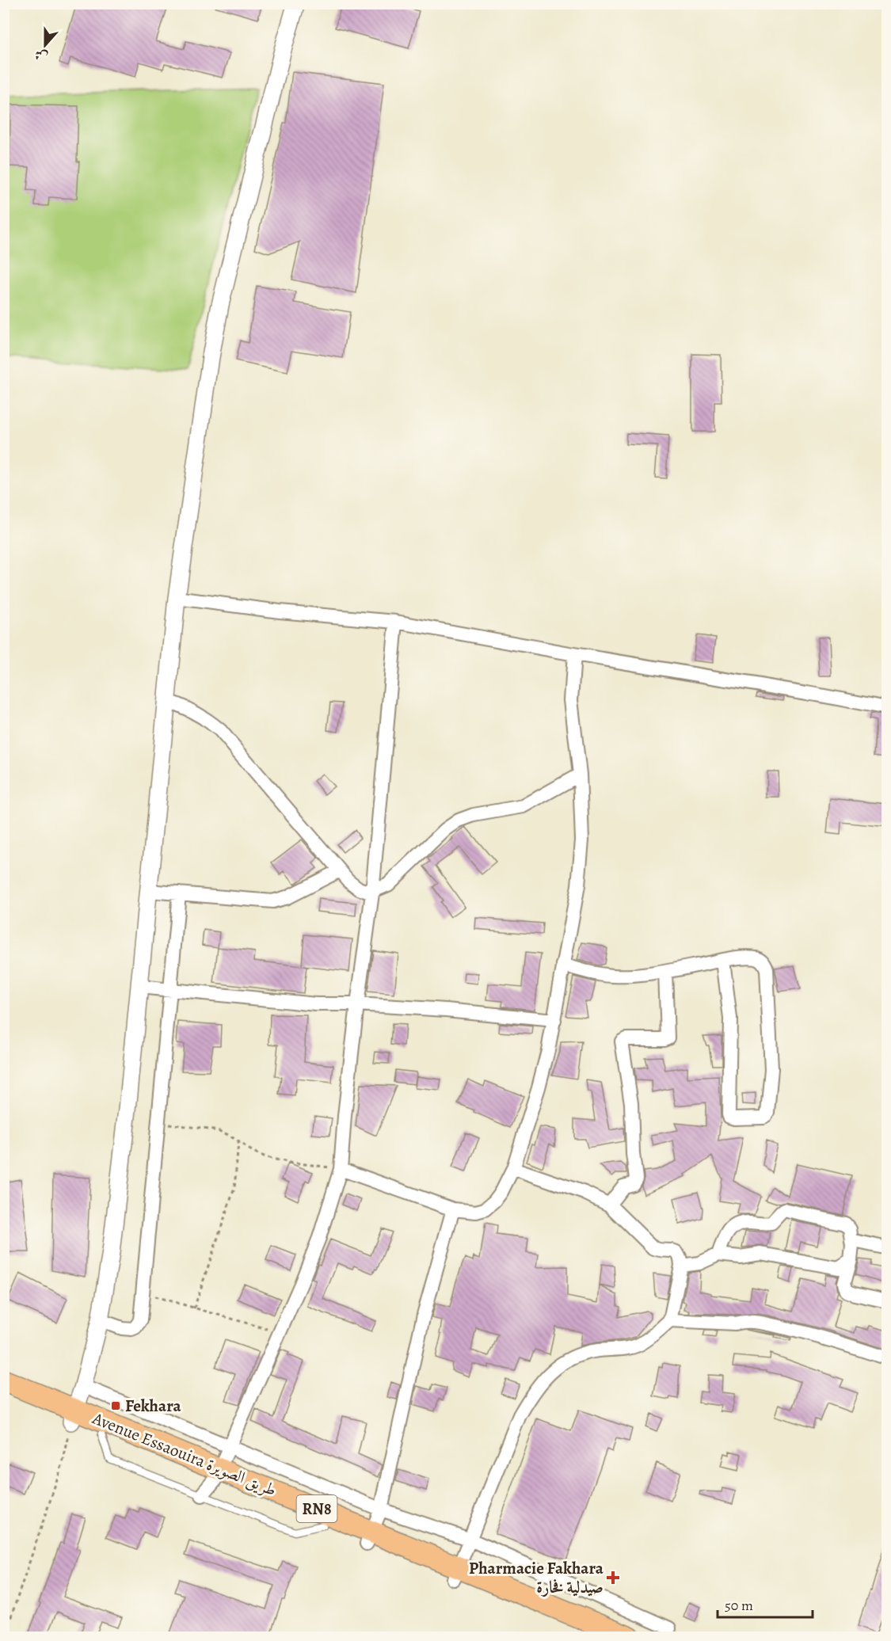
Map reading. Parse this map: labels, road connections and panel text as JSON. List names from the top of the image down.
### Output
{
  "streets": {
    "main road": ["Avenue Essaouira طريق الصويرة", "RN8"]
  },
  "places": {
    "transit": ["Fekhara"],
    "health": ["Pharmacie Fakhara صيدلية فخارة"]
  },
  "scale_bar": "50 m",
  "north": "bottom"
}
